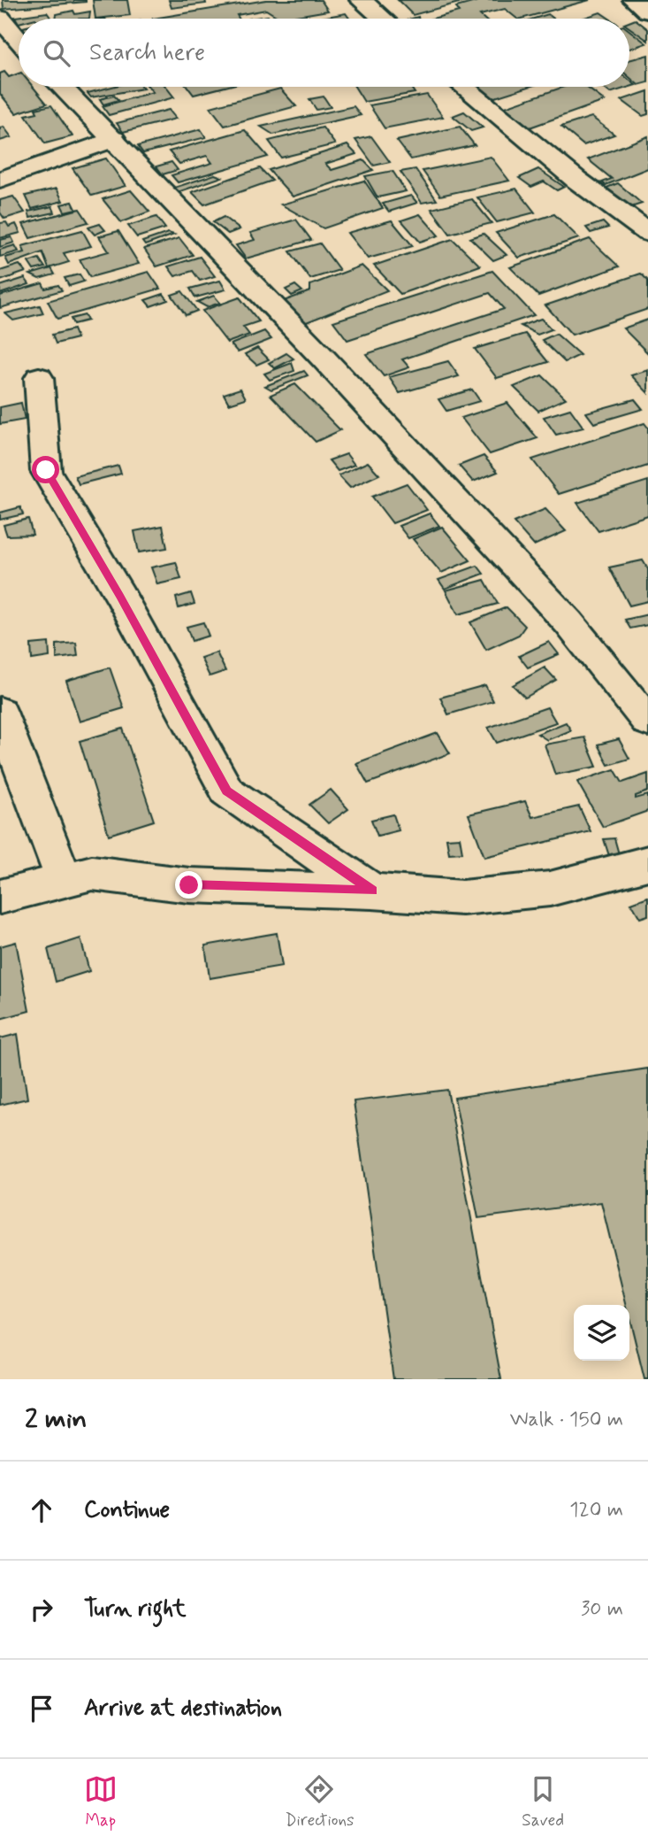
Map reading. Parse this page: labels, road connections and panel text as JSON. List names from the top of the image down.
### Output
{
  "page": {
    "search": "Search here",
    "heading": ["2 min", "Walk · 150 m"],
    "list": [
      ["Continue", "120 m"],
      ["Turn right", "30 m"],
      "Arrive at destination"
    ],
    "nav": ["Map", "Directions", "Saved"]
  }
}
